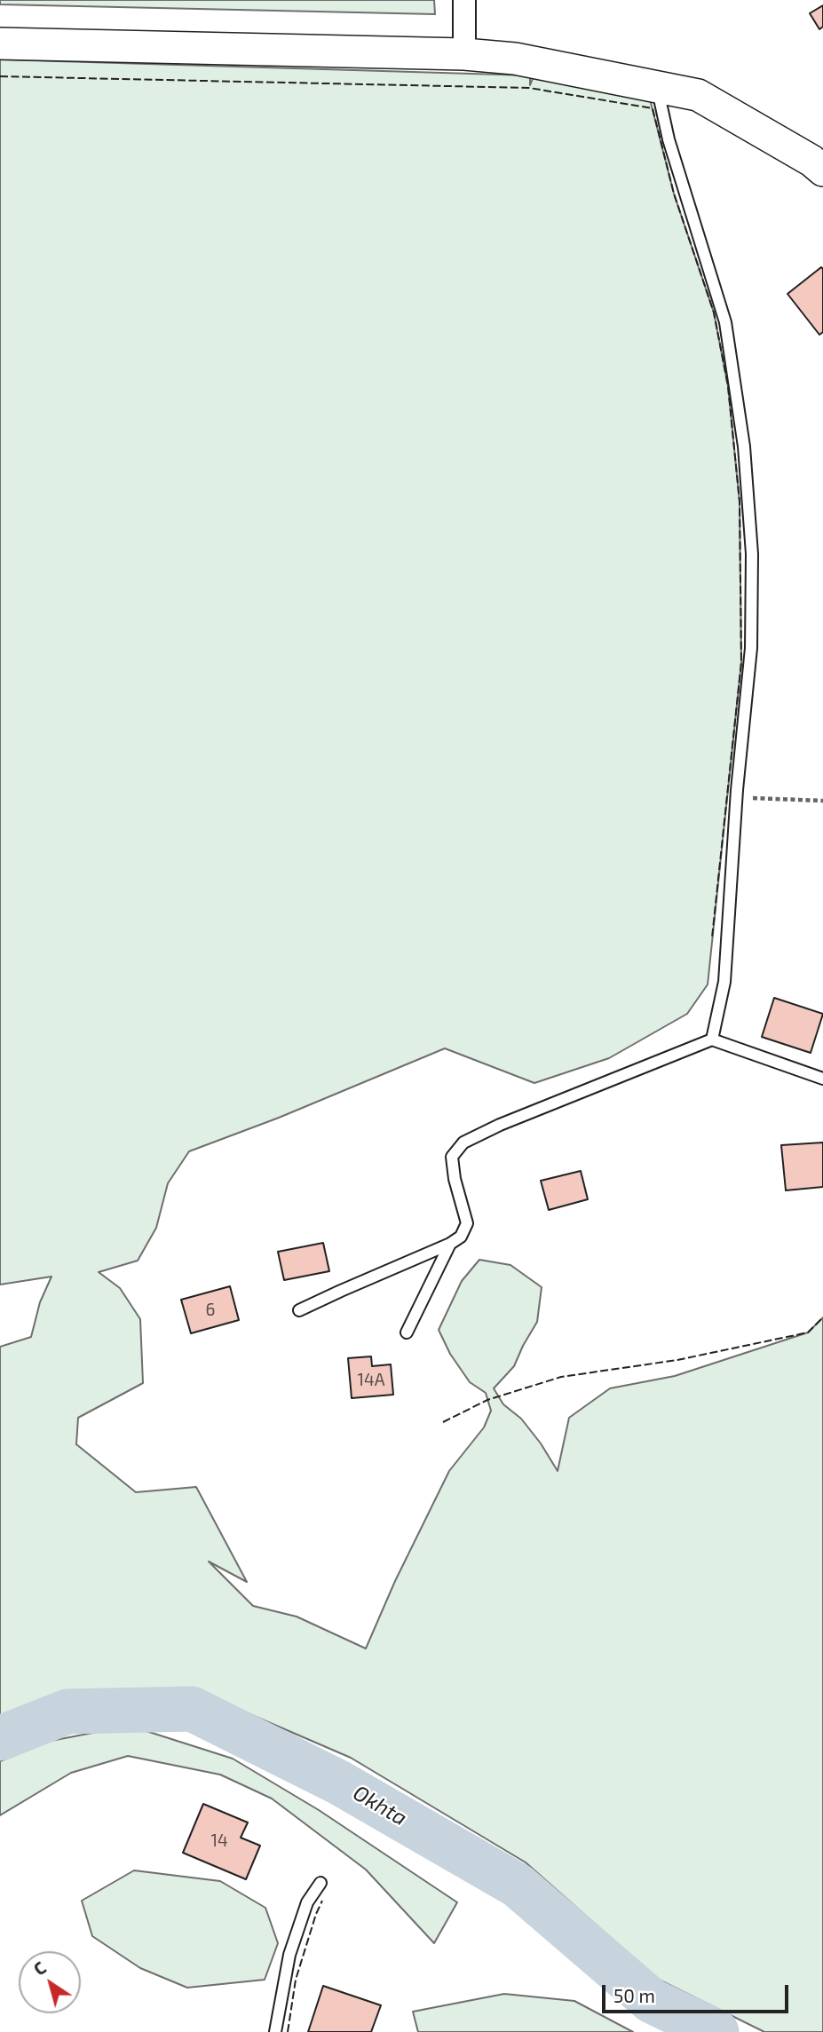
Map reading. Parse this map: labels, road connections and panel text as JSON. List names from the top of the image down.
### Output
{
  "water": ["Okhta"],
  "house_numbers": ["6", "14А", "14"],
  "scale_bar": "50 m",
  "north": "top left"
}
